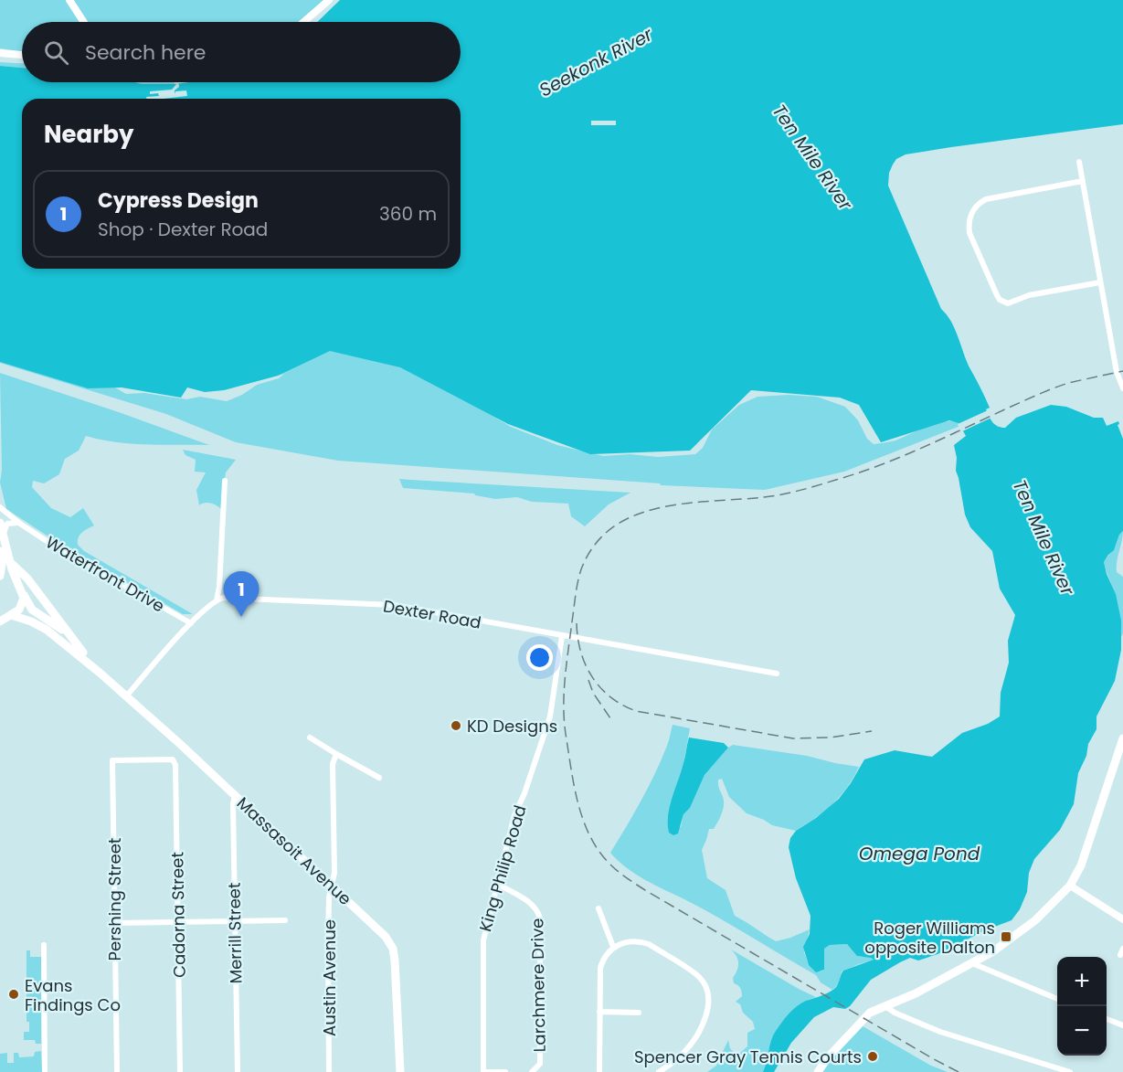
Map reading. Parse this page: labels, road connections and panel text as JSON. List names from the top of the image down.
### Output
{
  "streets": {
    "main road": ["Massasoit Avenue"],
    "street": [
      "Waterfront Drive",
      "Dexter Road",
      "King Philip Road",
      "Pershing Street",
      "Cadorna Street",
      "Merrill Street",
      "Austin Avenue",
      "Larchmere Drive"
    ]
  },
  "crossings": [
    ["Dexter Road", "King Philip Road"],
    ["Massasoit Avenue", "Merrill Street"],
    ["Massasoit Avenue", "Austin Avenue"],
    ["King Philip Road", "Larchmere Drive"],
    ["Pershing Street", "Cadorna Street"]
  ],
  "water": ["Seekonk River", "Ten Mile River", "Omega Pond"],
  "places": {
    "other": ["KD Designs", "Evans Findings Co", "Spencer Gray Tennis Courts"],
    "transit": ["Roger Williams opposite Dalton"]
  },
  "page": {
    "search": "Search here",
    "heading": "Nearby",
    "list": [
      {
        "mark": "1",
        "name": "Cypress Design",
        "note": "Shop · Dexter Road",
        "value": "360 m"
      }
    ],
    "pins": "1",
    "map_buttons": ["+", "−"]
  }
}
